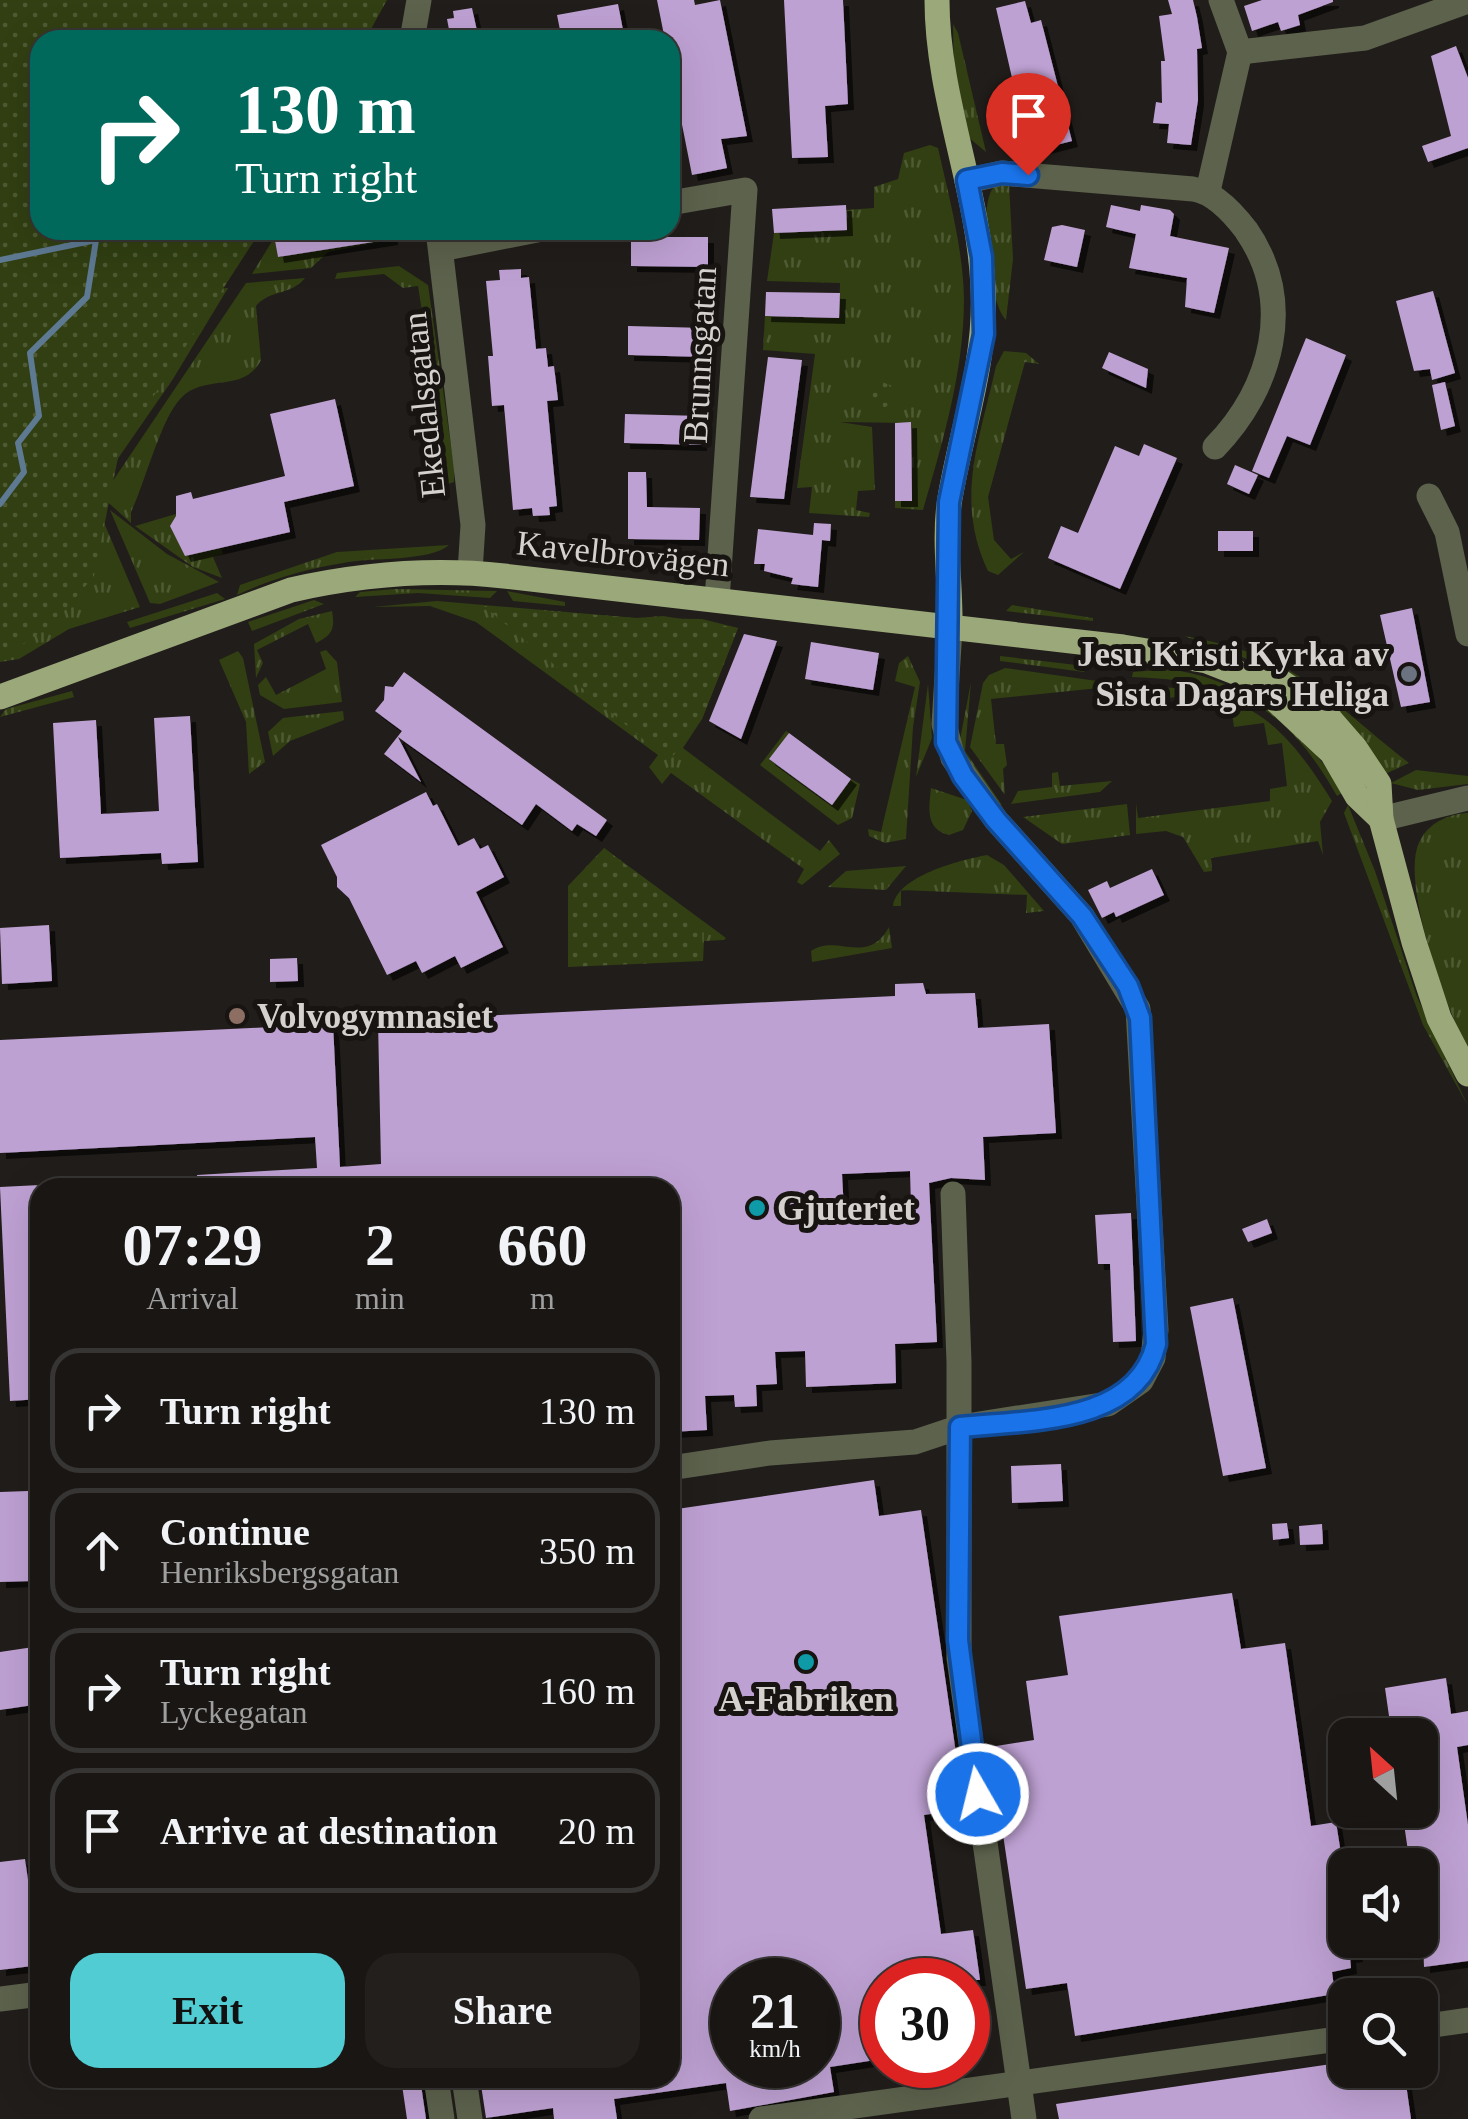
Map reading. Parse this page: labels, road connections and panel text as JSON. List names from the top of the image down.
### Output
{
  "streets": {
    "main road": ["Kavelbrovägen"],
    "street": ["Brunnsgatan", "Ekedalsgatan"]
  },
  "crossings": [
    ["Brunnsgatan", "Kavelbrovägen"],
    ["Ekedalsgatan", "Kavelbrovägen"]
  ],
  "places": [
    "Jesu Kristi Kyrka av Sista Dagars Heliga",
    "Volvogymnasiet",
    "Gjuteriet",
    "A-Fabriken"
  ],
  "north": "top left",
  "page": {
    "turn": ["130 m", "Turn right"],
    "eta": [
      "07:29",
      "Arrival",
      "2",
      "min",
      "660",
      "m"
    ],
    "list": [
      {
        "name": "Turn right",
        "value": "130 m"
      },
      {
        "name": "Continue",
        "note": "Henriksbergsgatan",
        "value": "350 m"
      },
      {
        "name": "Turn right",
        "note": "Lyckegatan",
        "value": "160 m"
      },
      {
        "name": "Arrive at destination",
        "value": "20 m"
      }
    ],
    "buttons": ["Exit", "Share"],
    "speed": "21 km/h",
    "limit": "30"
  }
}
